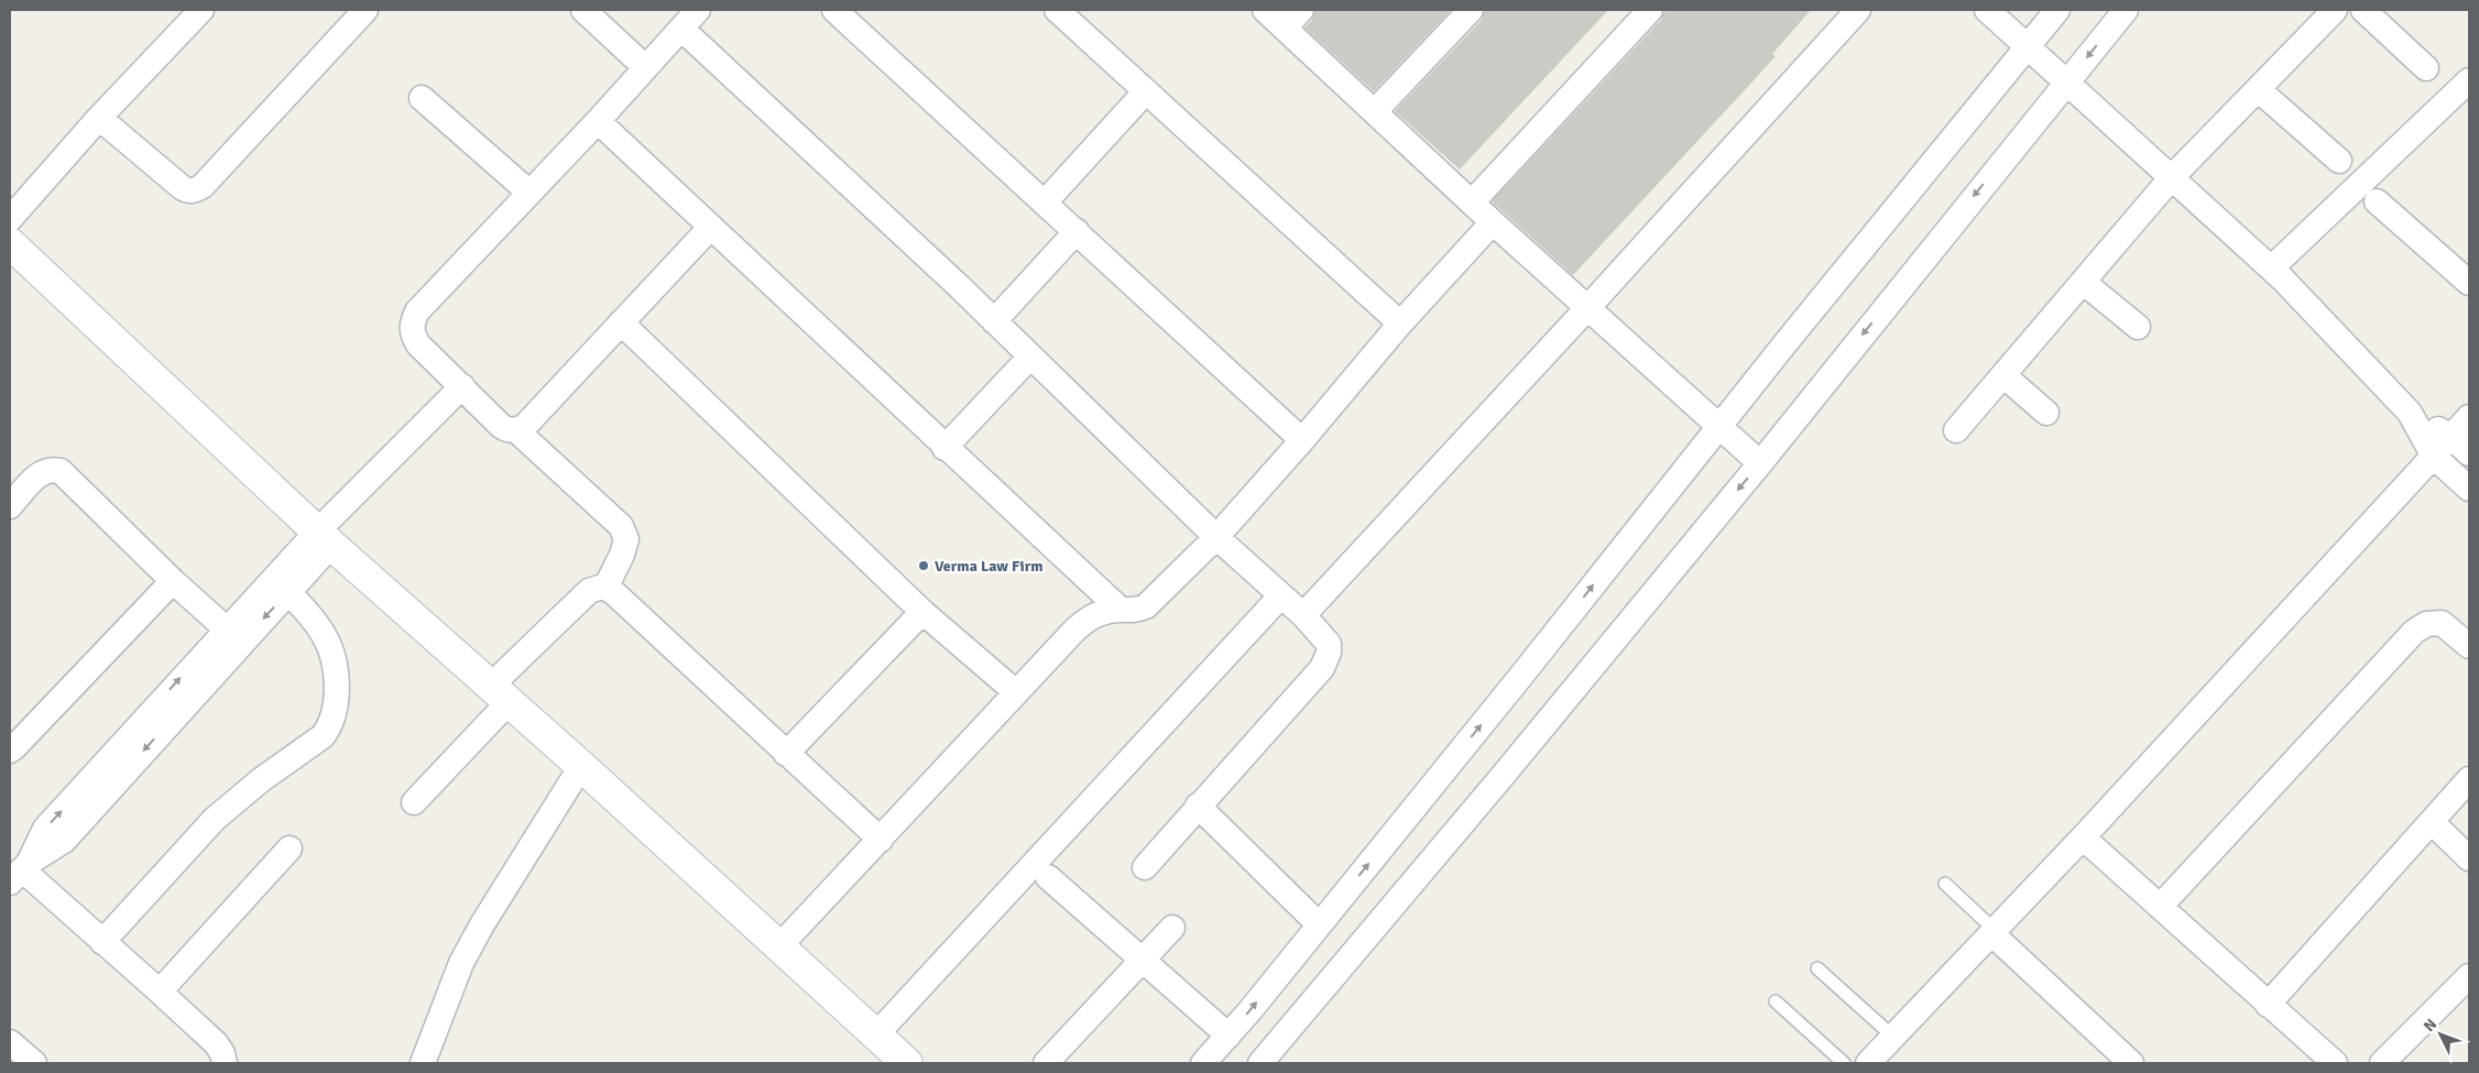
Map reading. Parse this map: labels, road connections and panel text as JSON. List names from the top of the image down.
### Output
{
  "places": ["Verma Law Firm"],
  "north": "top left"
}
